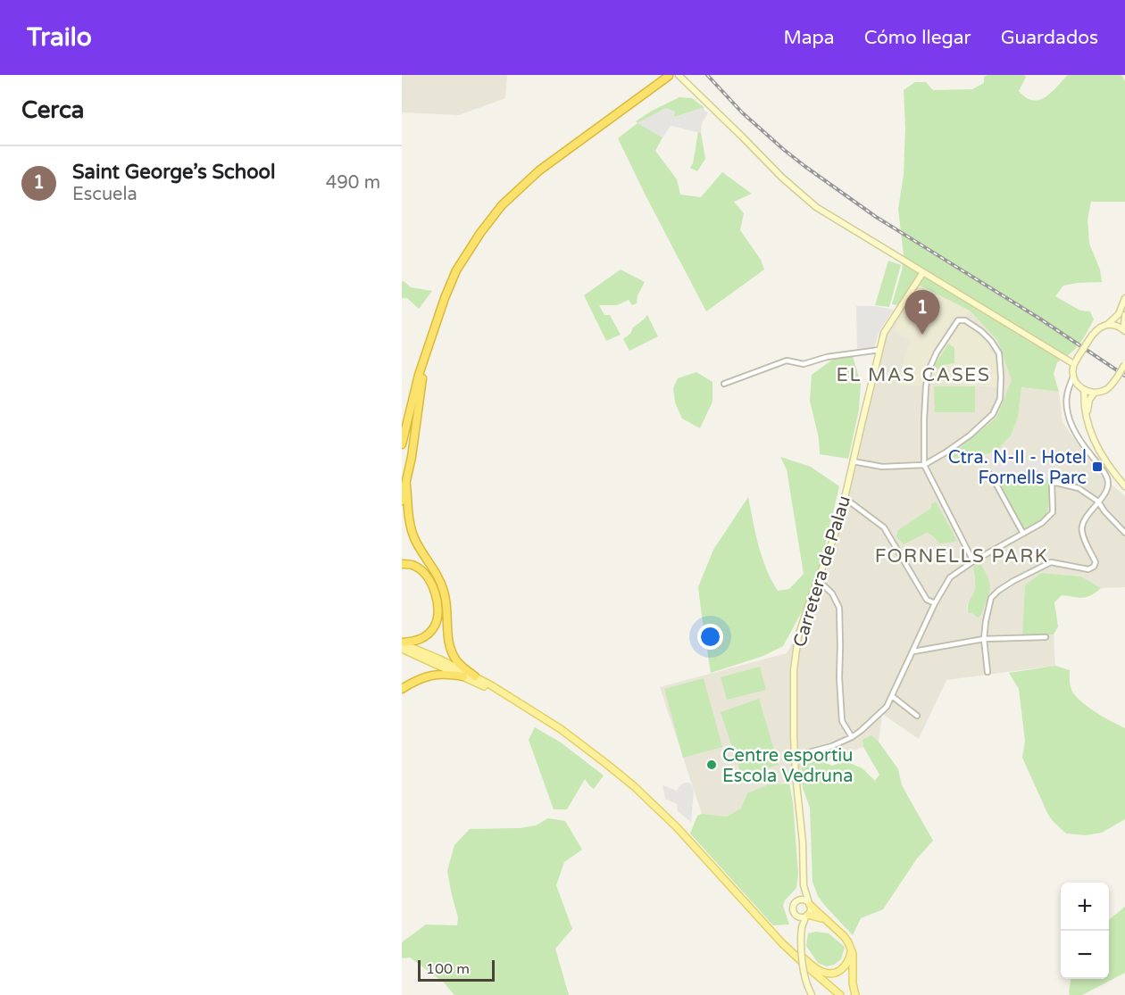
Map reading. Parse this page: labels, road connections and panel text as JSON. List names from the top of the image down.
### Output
{
  "streets": {
    "street": ["Carretera de Palau"]
  },
  "districts": ["EL MAS CASES", "FORNELLS PARK"],
  "places": {
    "transit": ["Ctra. N-II - Hotel Fornells Parc"],
    "other": ["Centre esportiu Escola Vedruna"]
  },
  "scale_bar": "100 m",
  "page": {
    "header": "Trailo",
    "nav": ["Mapa", "Cómo llegar", "Guardados"],
    "heading": "Cerca",
    "list": [
      {
        "mark": "1",
        "name": "Saint George’s School",
        "note": "Escuela",
        "value": "490 m"
      }
    ],
    "pins": "1",
    "map_buttons": ["+", "−"],
    "scale": "100 m"
  }
}
